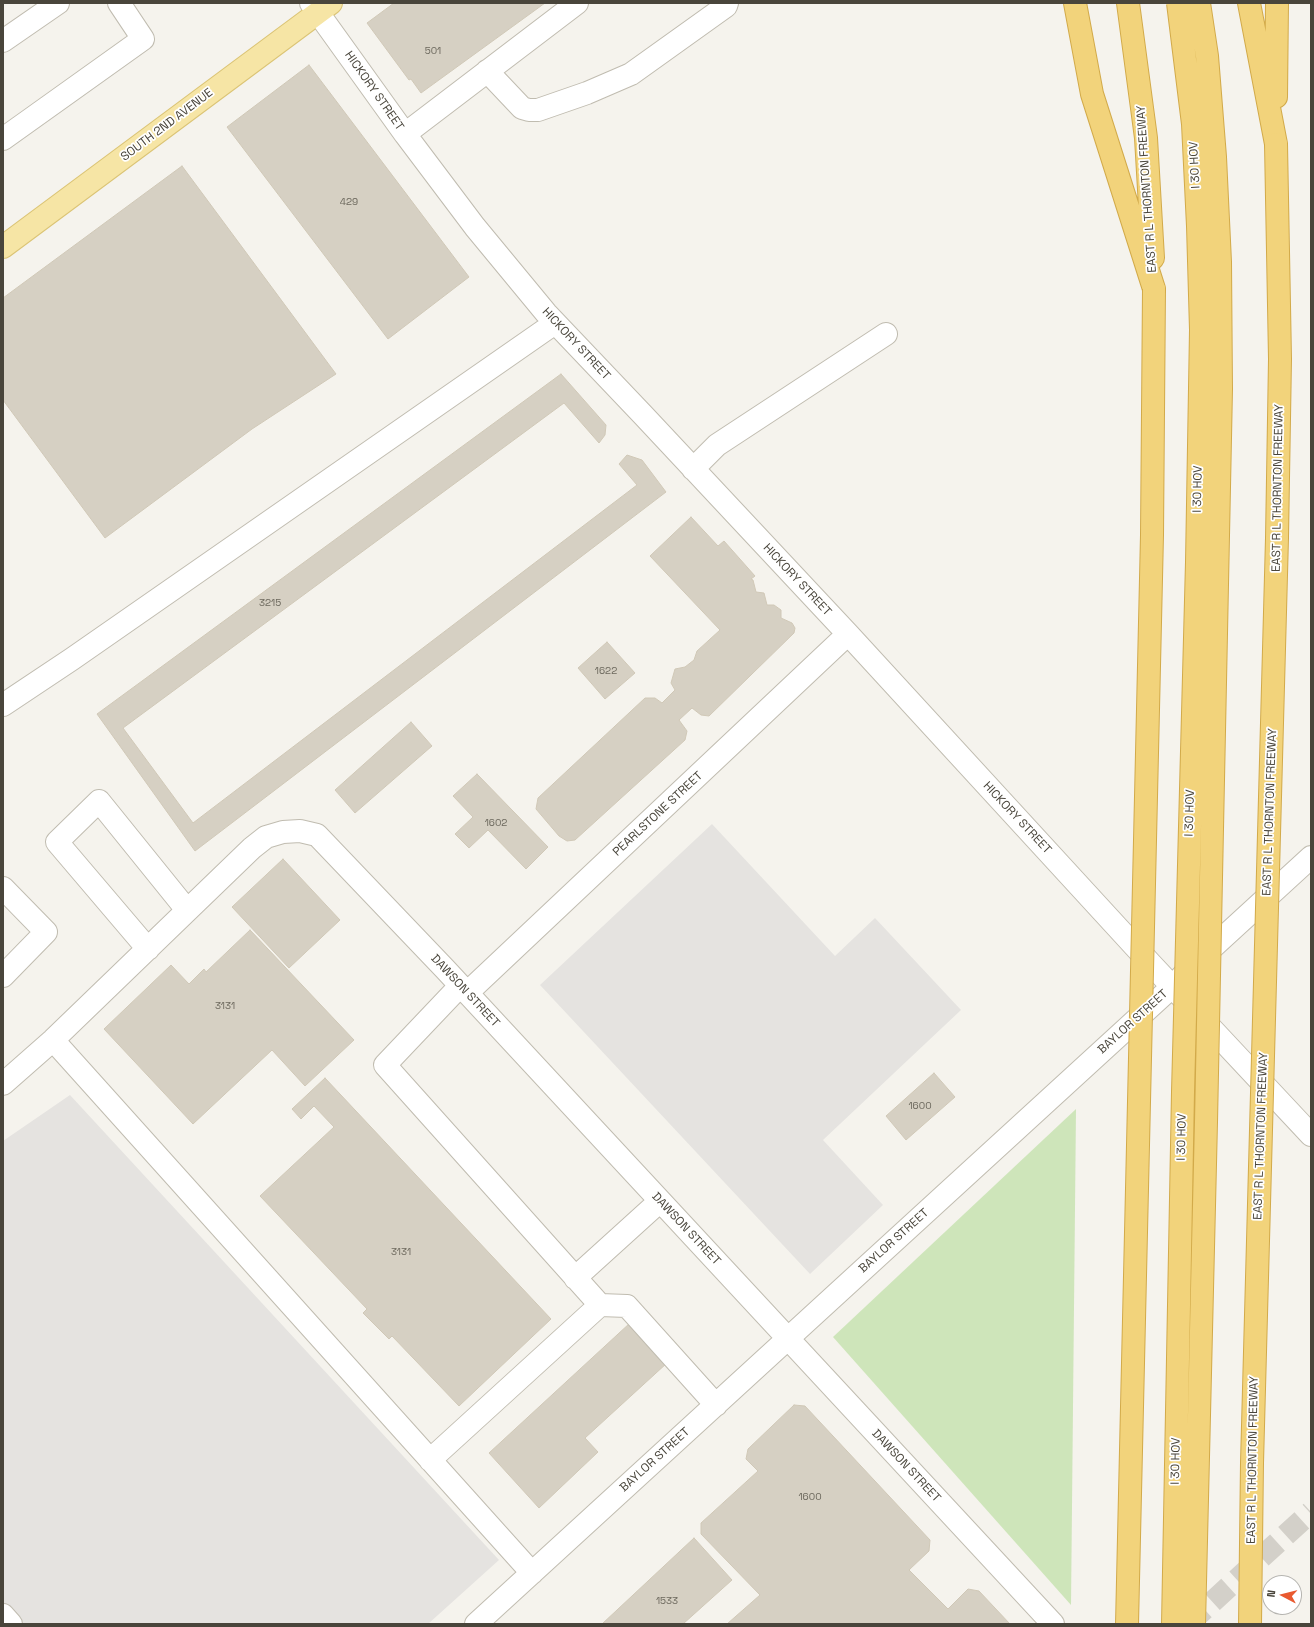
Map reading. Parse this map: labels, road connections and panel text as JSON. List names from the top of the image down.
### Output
{
  "streets": {
    "highway": ["I 30 HOV", "EAST R L THORNTON FREEWAY"],
    "main road": ["SOUTH 2ND AVENUE"],
    "street": [
      "HICKORY STREET",
      "PEARLSTONE STREET",
      "DAWSON STREET",
      "BAYLOR STREET"
    ]
  },
  "crossings": [
    ["HICKORY STREET", "SOUTH 2ND AVENUE"],
    ["HICKORY STREET", "PEARLSTONE STREET"],
    ["HICKORY STREET", "BAYLOR STREET"],
    ["PEARLSTONE STREET", "DAWSON STREET"],
    ["DAWSON STREET", "BAYLOR STREET"]
  ],
  "house_numbers": [
    "501",
    "429",
    "3215",
    "1622",
    "1602",
    "3131",
    "1600",
    "3131",
    "1600",
    "1533"
  ],
  "north": "left"
}
